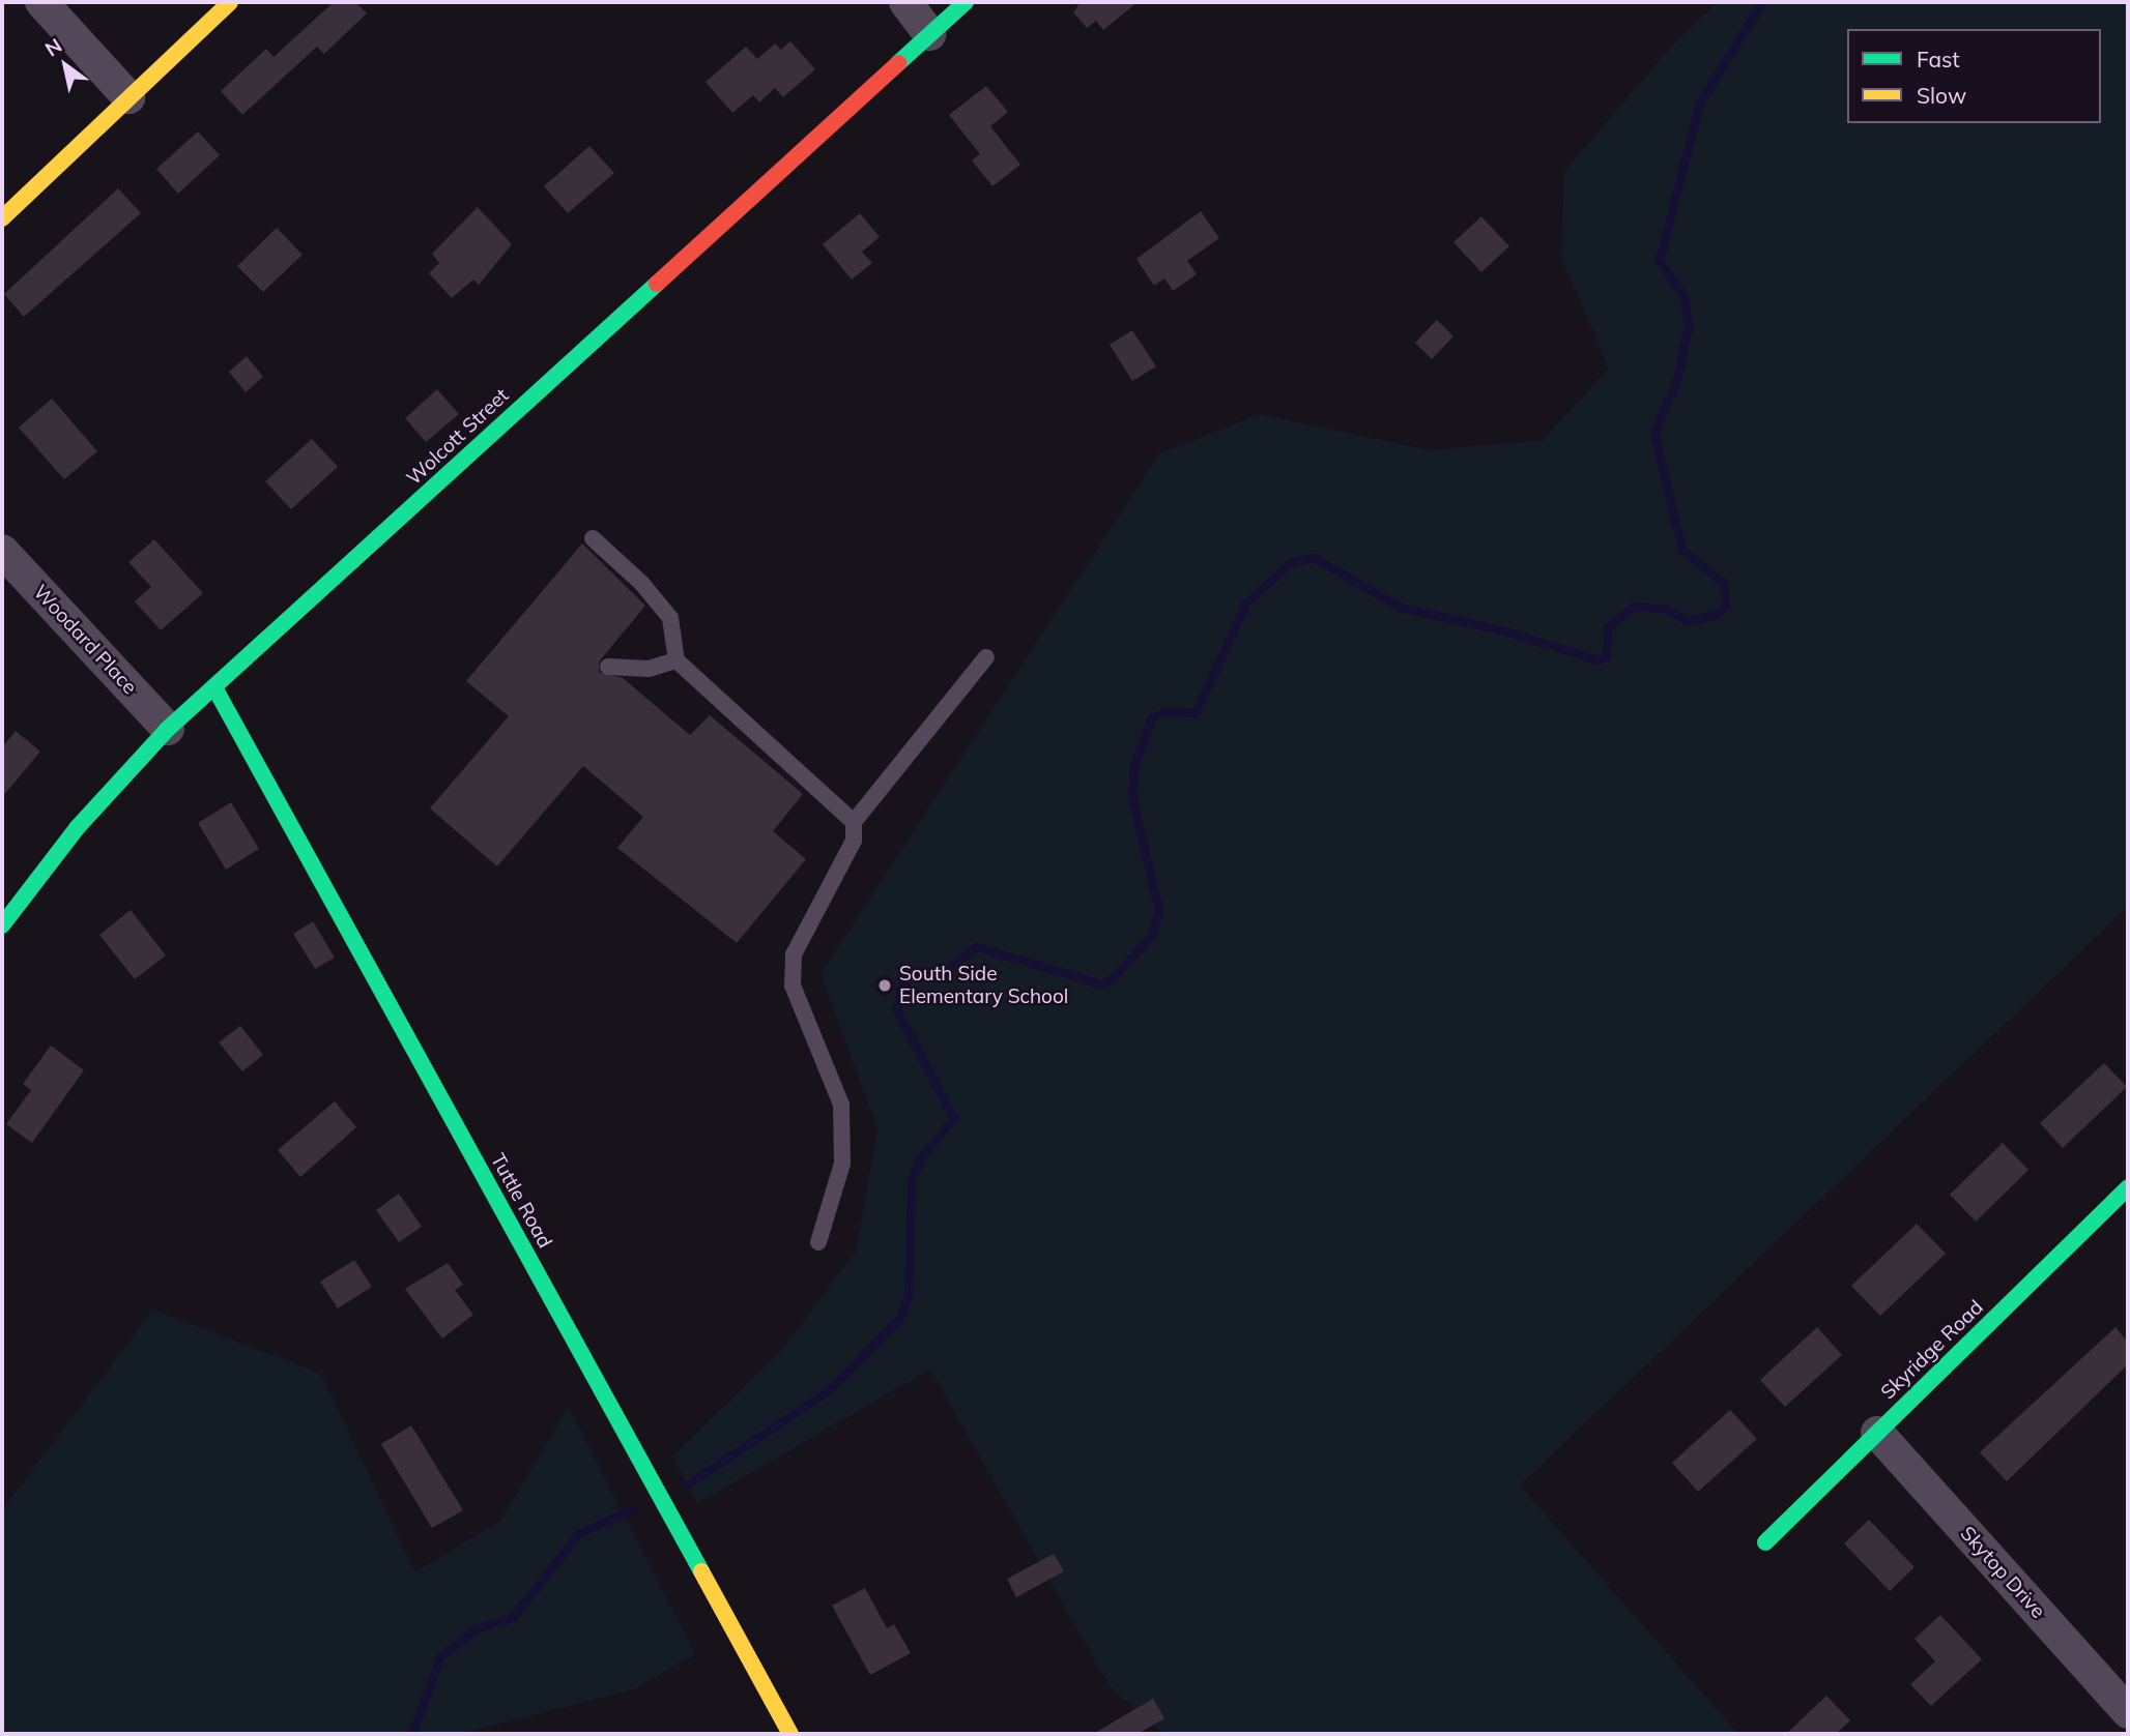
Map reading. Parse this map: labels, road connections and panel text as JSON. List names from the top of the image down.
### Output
{
  "streets": {
    "street": [
      "Wolcott Street",
      "Woodard Place",
      "Tuttle Road",
      "Skyridge Road",
      "Skytop Drive"
    ]
  },
  "crossings": [
    ["Wolcott Street", "Woodard Place"],
    ["Wolcott Street", "Tuttle Road"],
    ["Skyridge Road", "Skytop Drive"]
  ],
  "places": ["South Side Elementary School"],
  "legend": ["Fast", "Slow"],
  "north": "top left"
}
